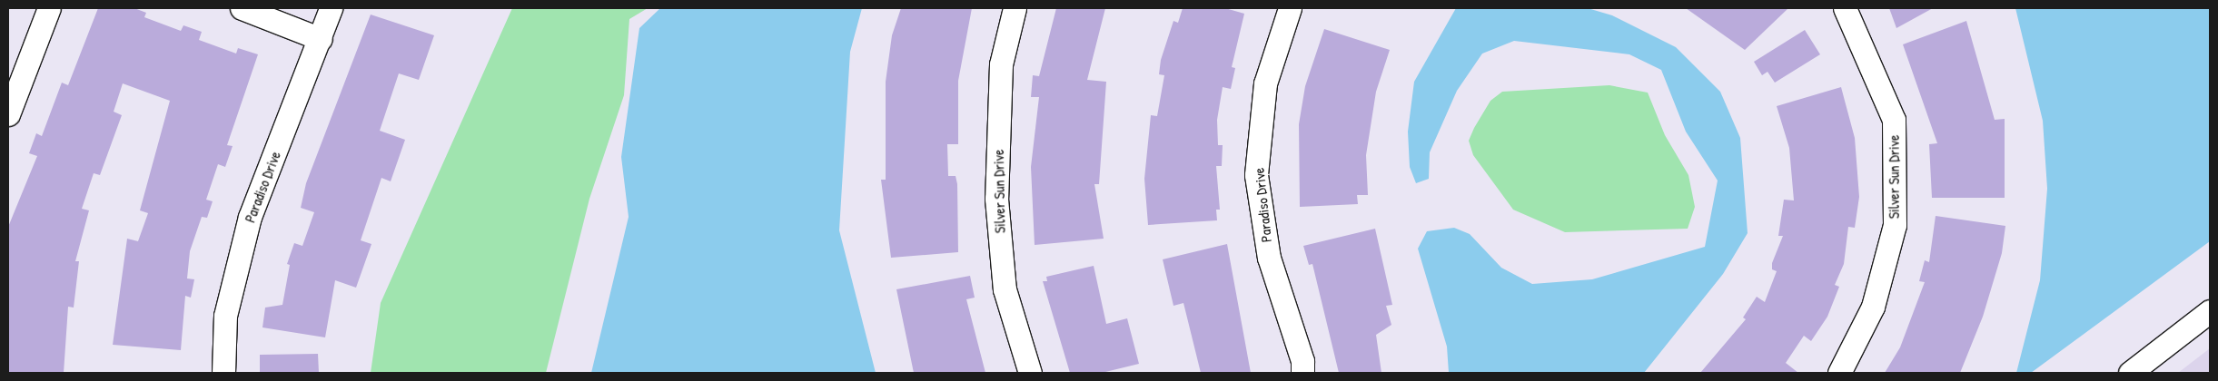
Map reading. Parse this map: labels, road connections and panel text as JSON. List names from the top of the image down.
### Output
{
  "streets": {
    "street": ["Silver Sun Drive", "Paradiso Drive"]
  }
}
